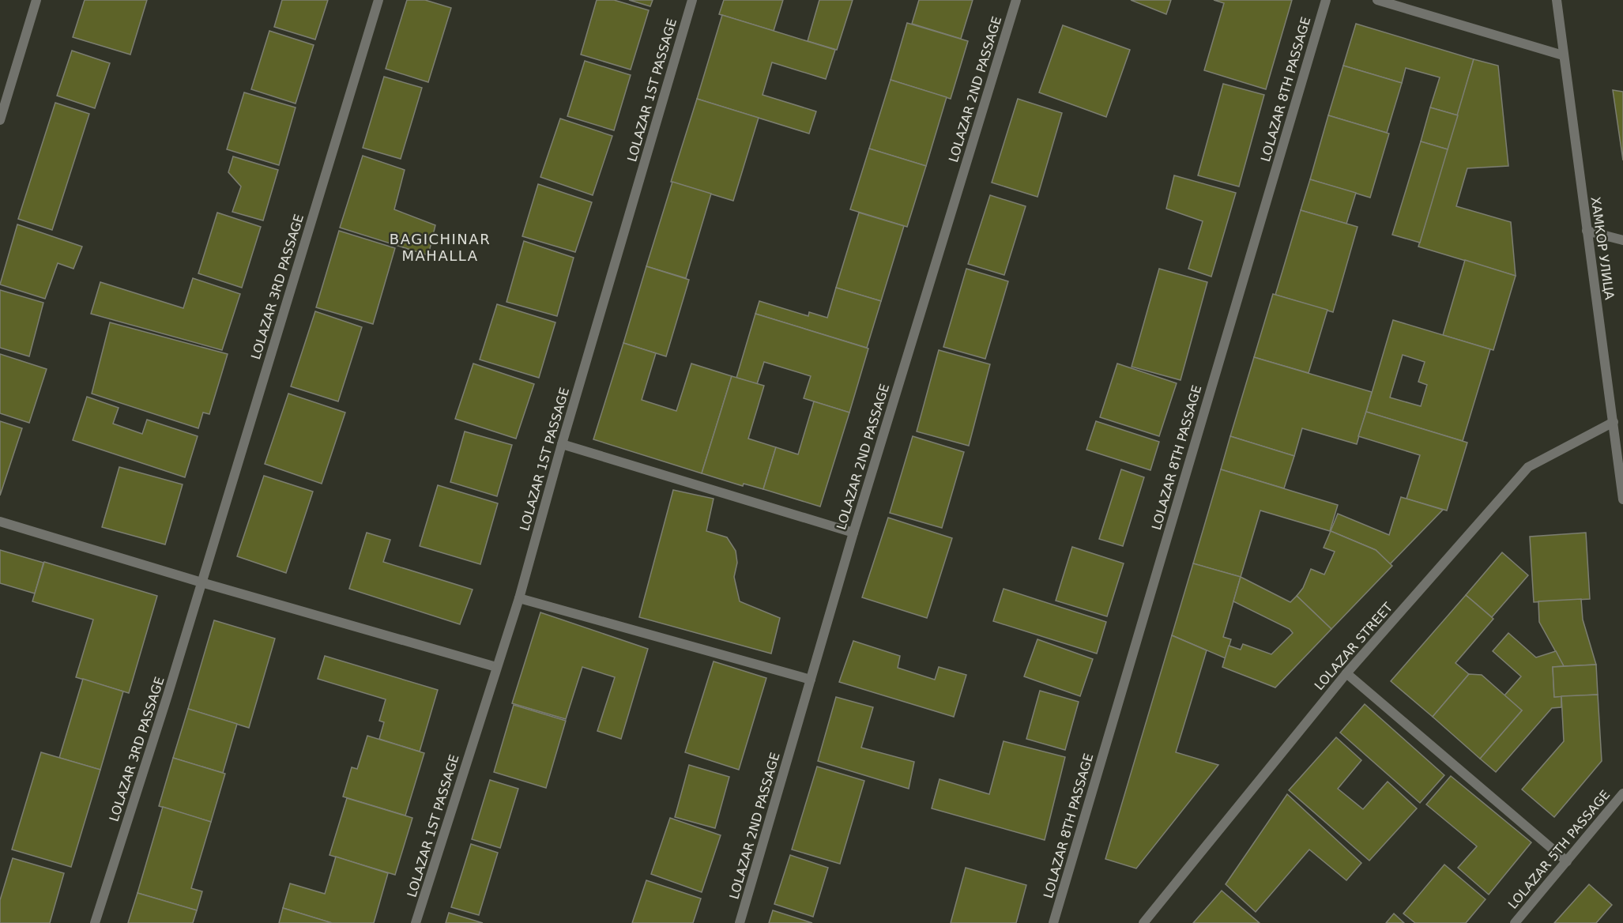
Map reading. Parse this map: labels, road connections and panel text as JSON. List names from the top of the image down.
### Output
{
  "streets": {
    "street": [
      "LOLAZAR 2ND PASSAGE",
      "LOLAZAR 8TH PASSAGE",
      "LOLAZAR 1ST PASSAGE",
      "ХАМКОР УЛИЦА",
      "LOLAZAR 3RD PASSAGE",
      "LOLAZAR STREET",
      "LOLAZAR 5TH PASSAGE"
    ]
  },
  "crossings": [
    ["ХАМКОР УЛИЦА", "LOLAZAR STREET"]
  ],
  "districts": ["BAGICHINAR MAHALLA"]
}
